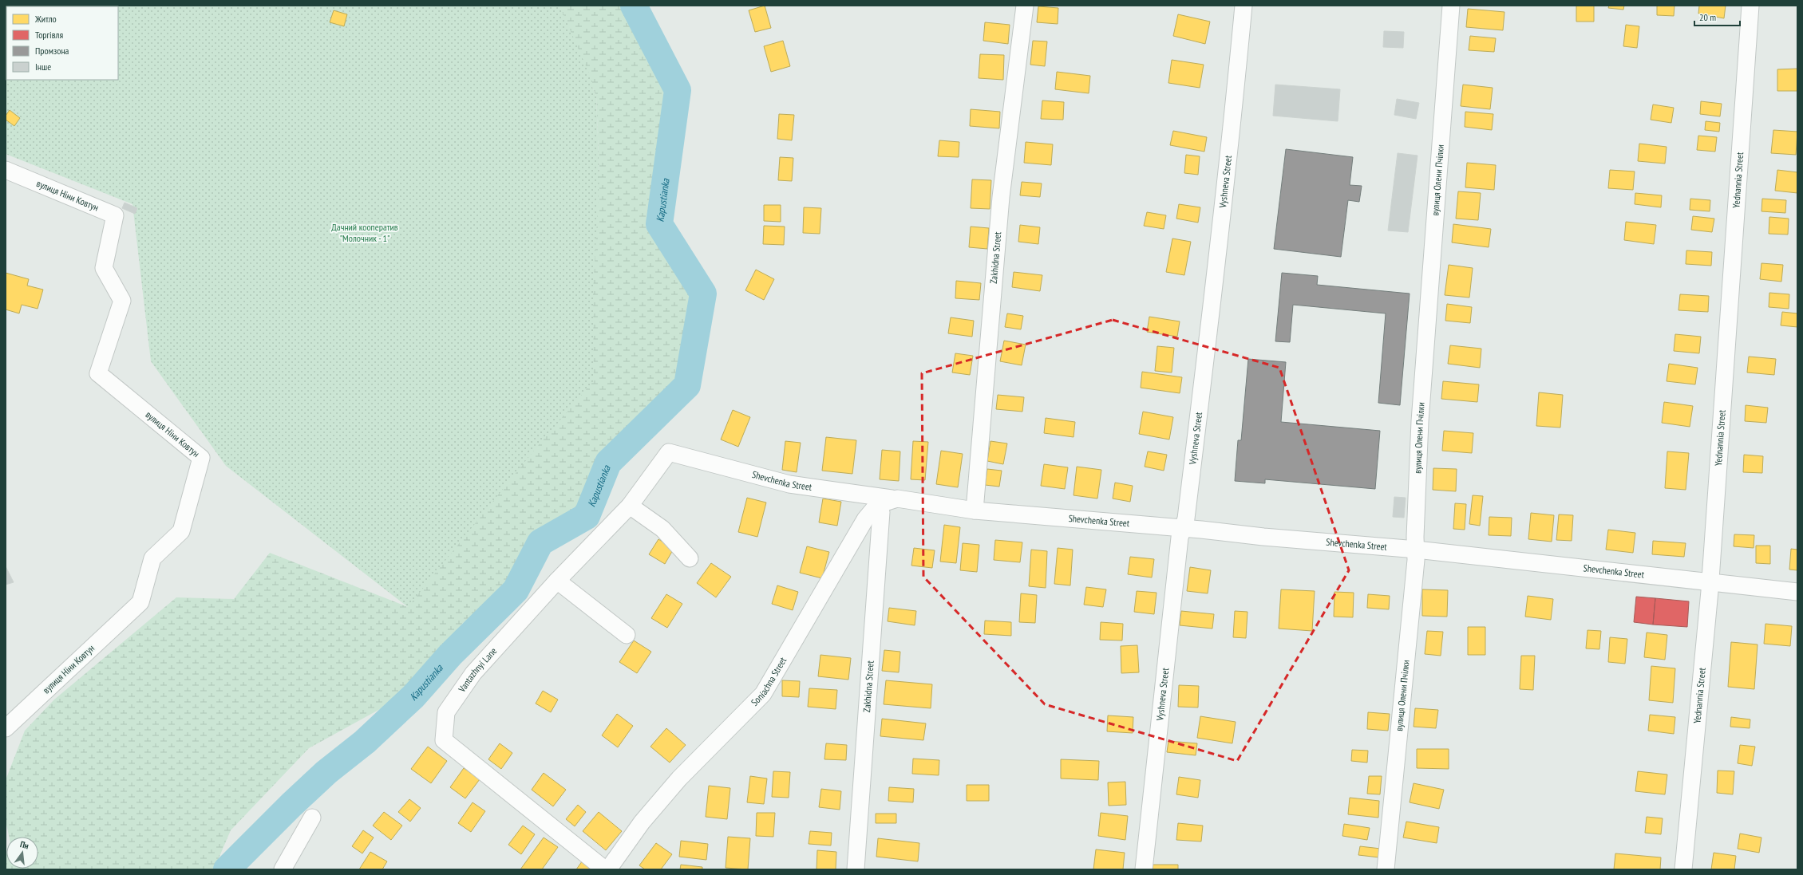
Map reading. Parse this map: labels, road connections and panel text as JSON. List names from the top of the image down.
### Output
{
  "streets": {
    "street": [
      "вулиця Олени Пчілки",
      "Yednannia Street",
      "Vyshneva Street",
      "вулиця Ніни Ковтун",
      "Zakhidna Street",
      "Shevchenka Street",
      "Vantazhnyi Lane",
      "Soniachna Street"
    ]
  },
  "crossings": [
    ["вулиця Олени Пчілки", "Shevchenka Street"],
    ["Yednannia Street", "Shevchenka Street"],
    ["Vyshneva Street", "Shevchenka Street"],
    ["Zakhidna Street", "Shevchenka Street"],
    ["Zakhidna Street", "Soniachna Street"],
    ["Shevchenka Street", "Vantazhnyi Lane"],
    ["Vantazhnyi Lane", "Soniachna Street"]
  ],
  "water": ["Kapustianka"],
  "parks": ["Дачний кооператив \"Молочник - 1\""],
  "legend": [
    "Житло",
    "Торгівля",
    "Промзона",
    "Інше"
  ],
  "scale_bar": "20 m",
  "north": "top"
}
